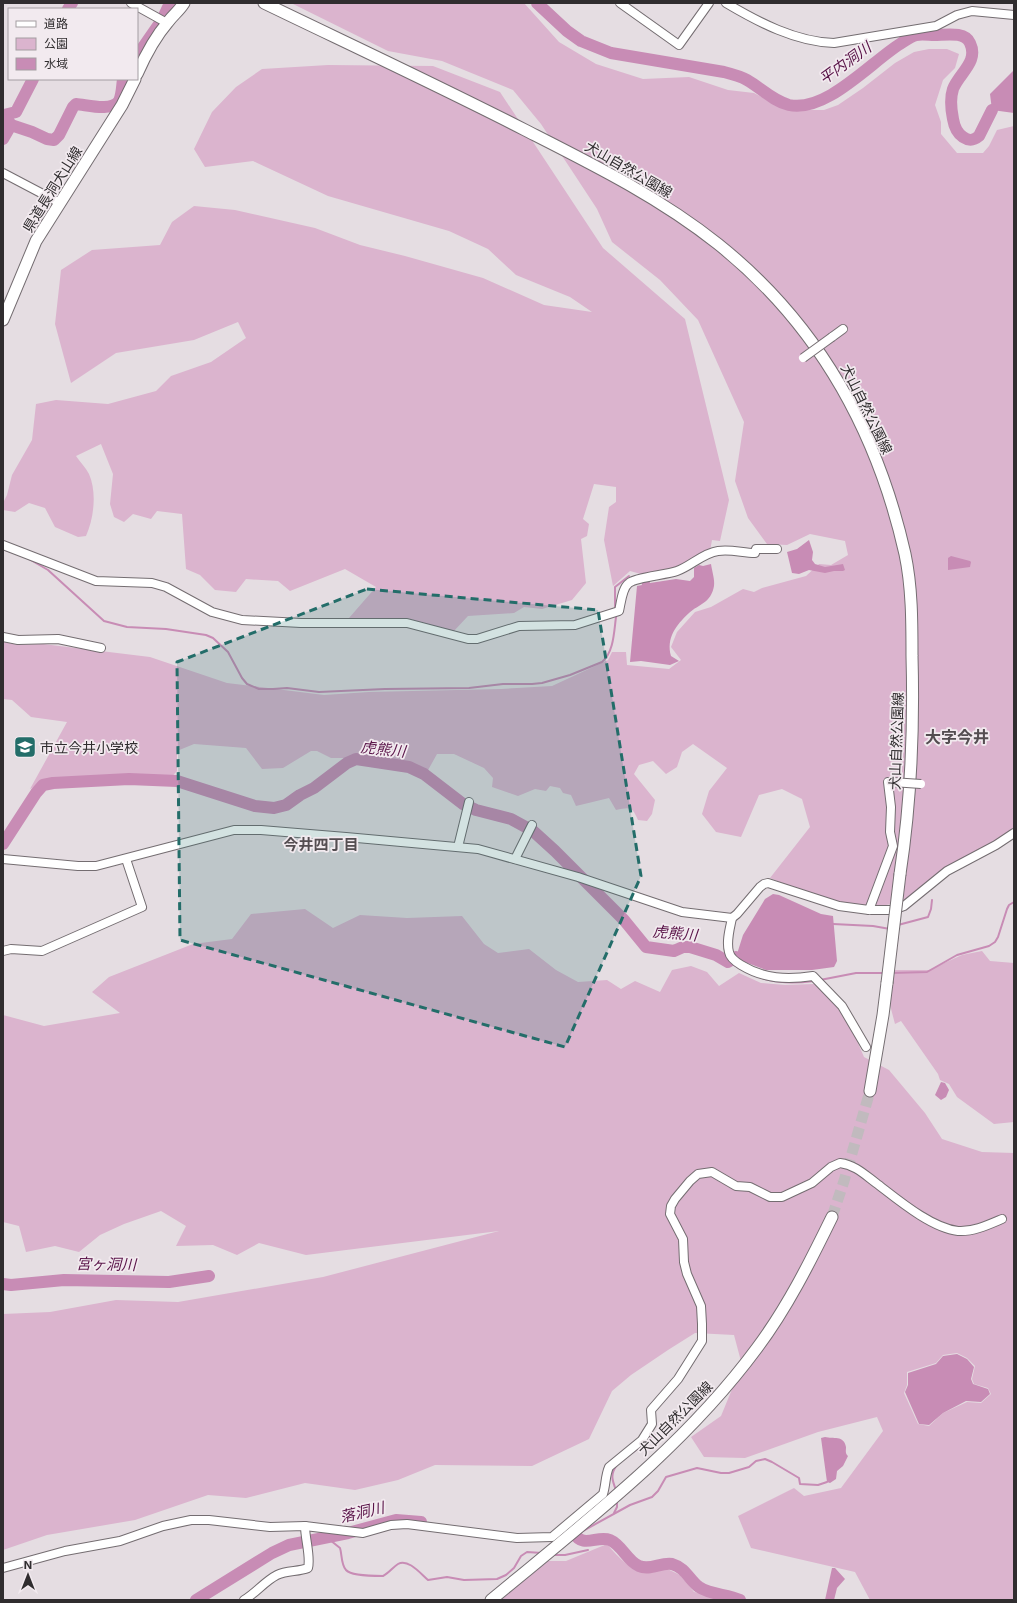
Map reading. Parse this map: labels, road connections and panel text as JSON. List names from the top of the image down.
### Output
{
  "streets": {
    "main road": ["犬山自然公園線", "県道長洞犬山線"]
  },
  "districts": ["大字今井", "今井四丁目"],
  "water": [
    "平内洞川",
    "虎熊川",
    "宮ヶ洞川",
    "落洞川"
  ],
  "places": {
    "school or university": ["市立今井小学校"]
  },
  "legend": ["道路", "公園", "水域"],
  "north": "top"
}
